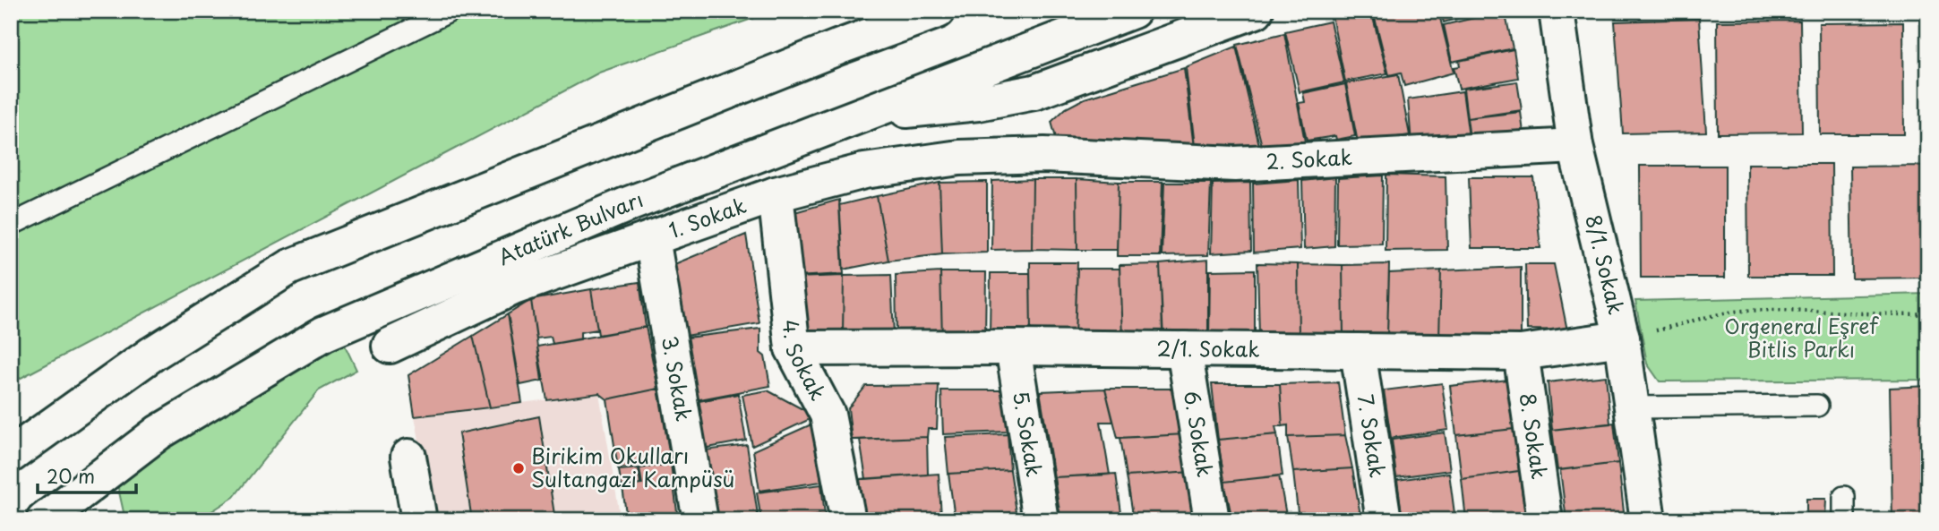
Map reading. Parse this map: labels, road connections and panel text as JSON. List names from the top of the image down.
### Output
{
  "streets": {
    "main road": [
      "2. Sokak",
      "1. Sokak",
      "Atatürk Bulvarı",
      "8/1. Sokak",
      "2/1. Sokak",
      "4. Sokak",
      "3. Sokak",
      "5. Sokak",
      "6. Sokak",
      "7. Sokak",
      "8. Sokak"
    ]
  },
  "crossings": [
    ["2. Sokak", "1. Sokak"],
    ["2. Sokak", "8/1. Sokak"],
    ["1. Sokak", "4. Sokak"],
    ["1. Sokak", "3. Sokak"],
    ["8/1. Sokak", "2/1. Sokak"],
    ["2/1. Sokak", "4. Sokak"],
    ["2/1. Sokak", "5. Sokak"],
    ["2/1. Sokak", "6. Sokak"],
    ["2/1. Sokak", "7. Sokak"],
    ["2/1. Sokak", "8. Sokak"]
  ],
  "parks": ["Orgeneral Eşref Bitlis Parkı"],
  "places": ["Birikim Okulları Sultangazi Kampüsü"],
  "scale_bar": "20 m"
}
